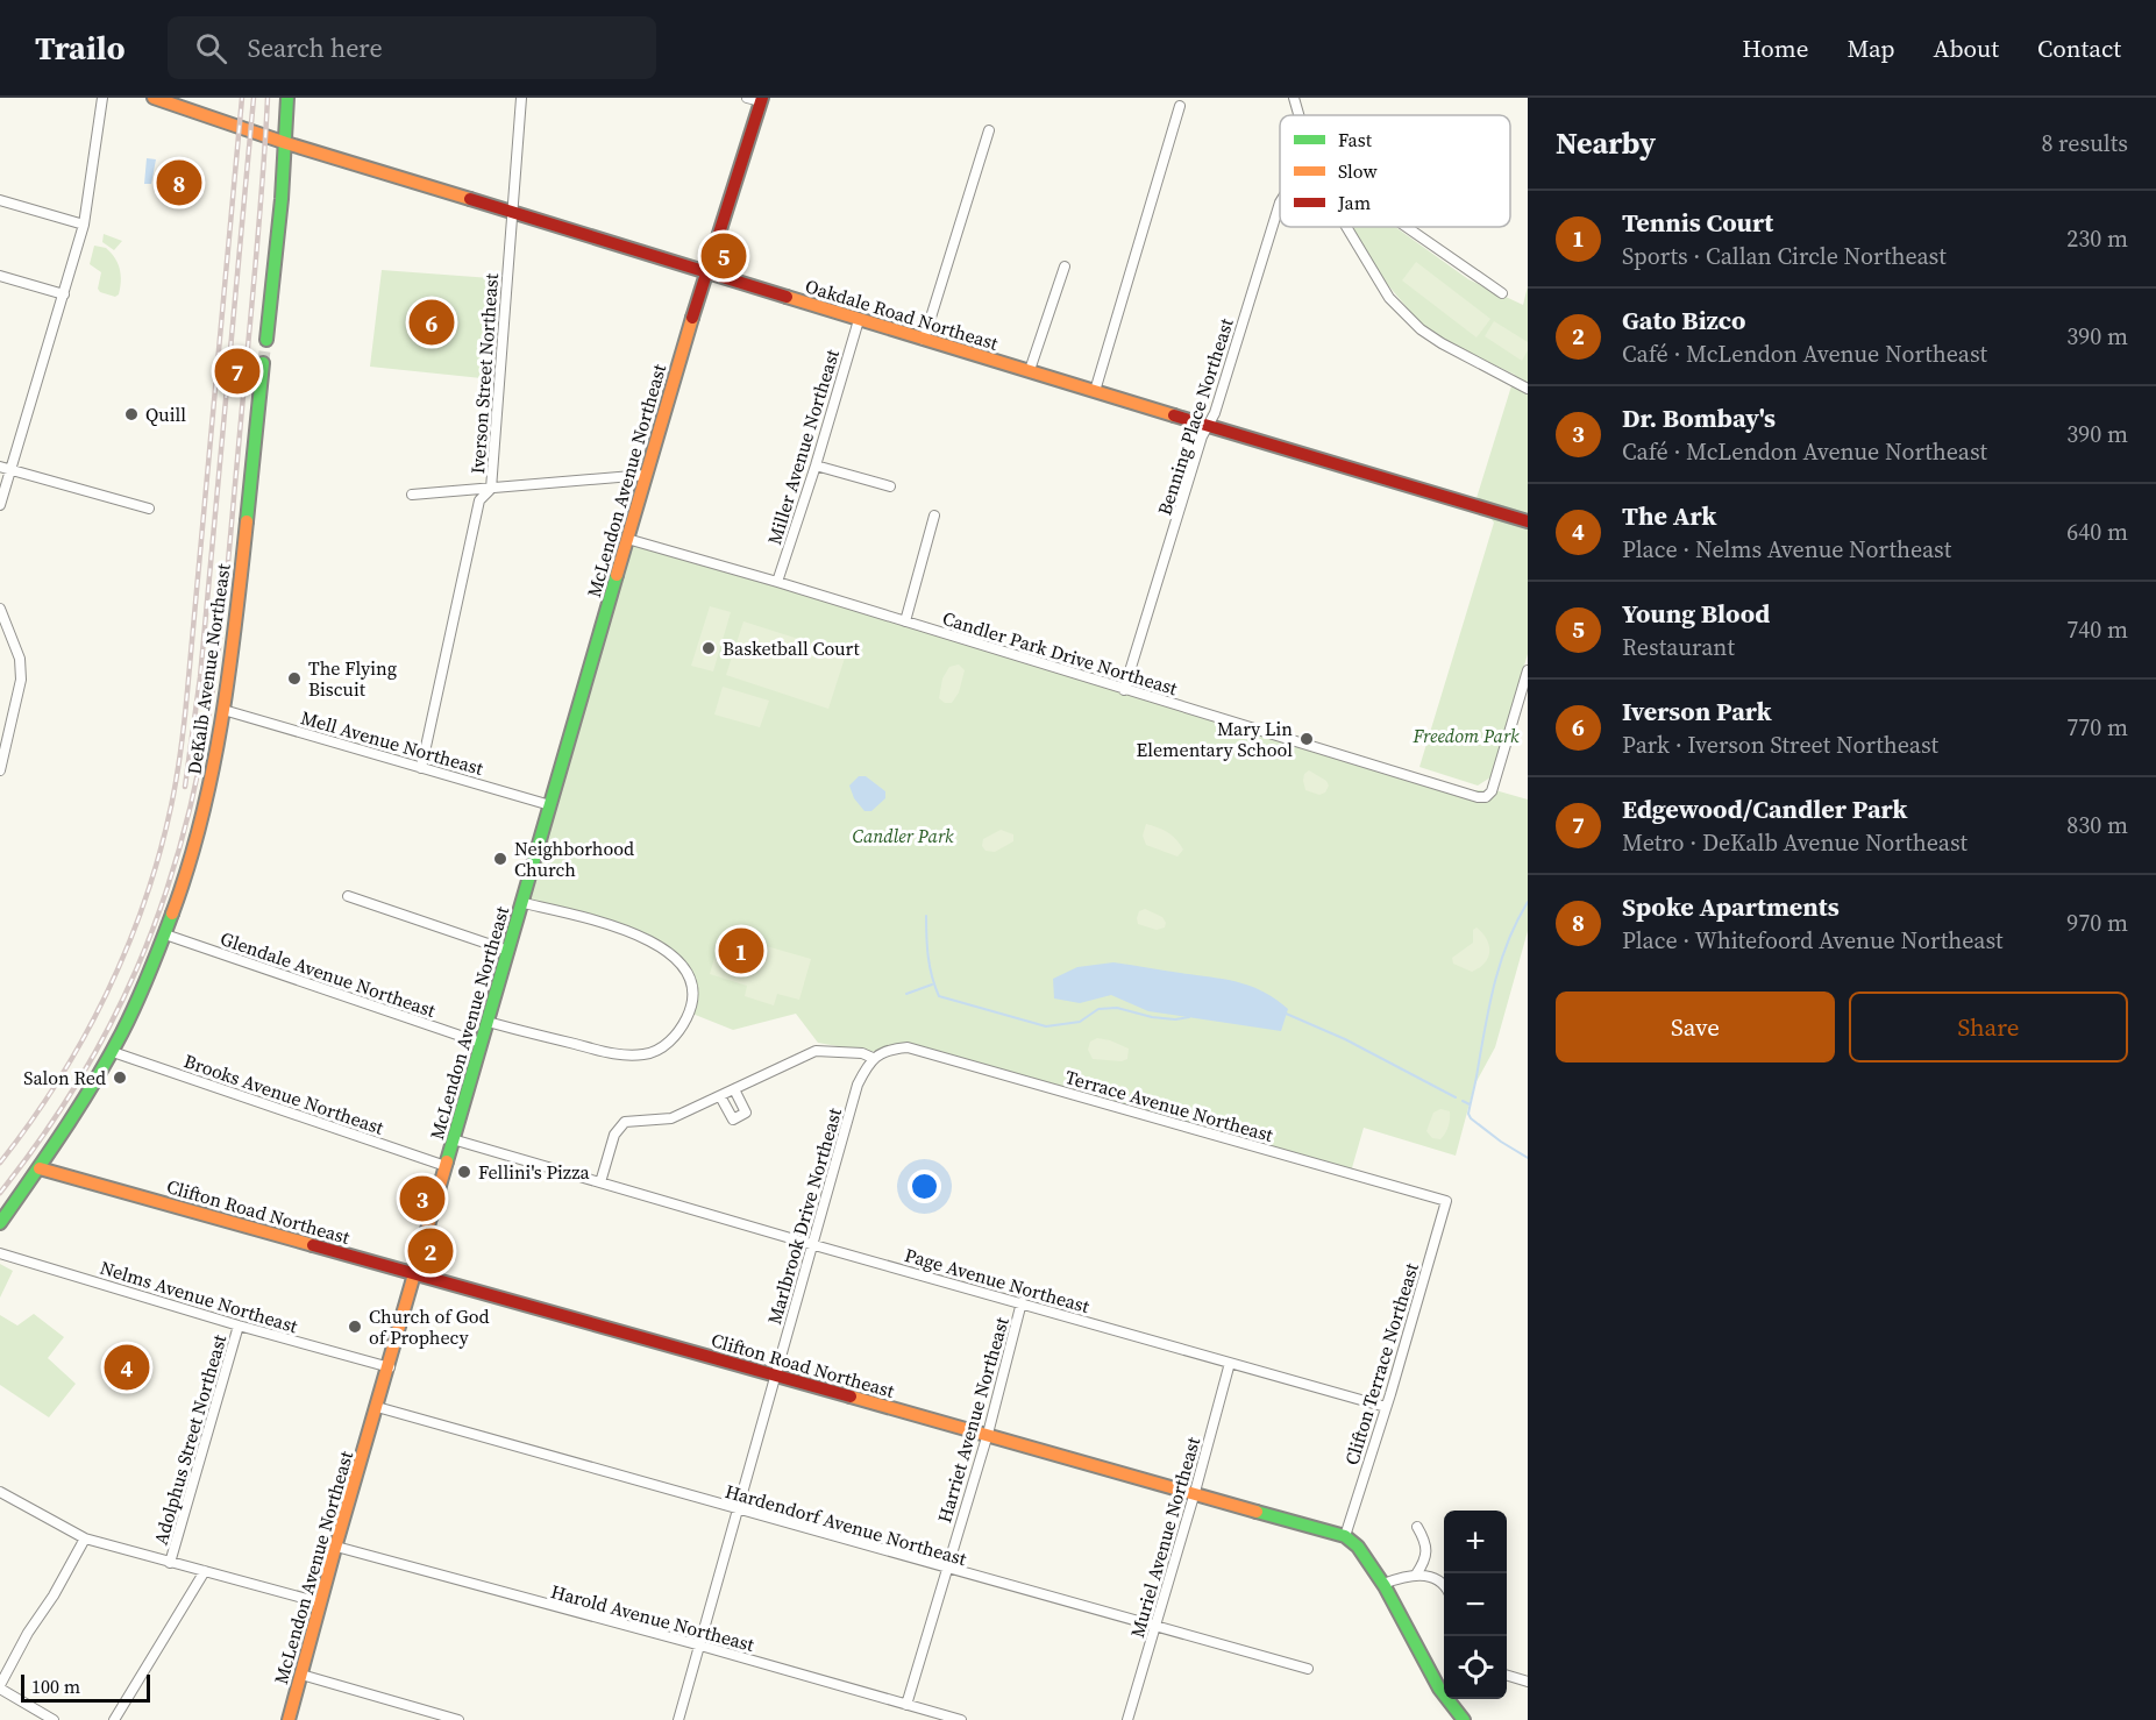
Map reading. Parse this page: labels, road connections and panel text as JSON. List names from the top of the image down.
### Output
{
  "streets": {
    "street": [
      "Oakdale Road Northeast",
      "Iverson Street Northeast",
      "Benning Place Northeast",
      "Miller Avenue Northeast",
      "McLendon Avenue Northeast",
      "Candler Park Drive Northeast",
      "DeKalb Avenue Northeast",
      "Mell Avenue Northeast",
      "Glendale Avenue Northeast",
      "Brooks Avenue Northeast",
      "Terrace Avenue Northeast",
      "Clifton Road Northeast",
      "Marlbrook Drive Northeast",
      "Page Avenue Northeast",
      "Nelms Avenue Northeast",
      "Clifton Terrace Northeast",
      "Harriet Avenue Northeast",
      "Adolphus Street Northeast",
      "Hardendorf Avenue Northeast",
      "Muriel Avenue Northeast",
      "Harold Avenue Northeast"
    ]
  },
  "crossings": [
    ["Oakdale Road Northeast", "Iverson Street Northeast"],
    ["Oakdale Road Northeast", "Benning Place Northeast"],
    ["Oakdale Road Northeast", "Miller Avenue Northeast"],
    ["Oakdale Road Northeast", "McLendon Avenue Northeast"],
    ["Iverson Street Northeast", "Mell Avenue Northeast"],
    ["Benning Place Northeast", "Candler Park Drive Northeast"],
    ["Miller Avenue Northeast", "Candler Park Drive Northeast"],
    ["McLendon Avenue Northeast", "Candler Park Drive Northeast"],
    ["McLendon Avenue Northeast", "Mell Avenue Northeast"],
    ["McLendon Avenue Northeast", "Glendale Avenue Northeast"],
    ["McLendon Avenue Northeast", "Brooks Avenue Northeast"],
    ["McLendon Avenue Northeast", "Clifton Road Northeast"],
    ["McLendon Avenue Northeast", "Page Avenue Northeast"],
    ["McLendon Avenue Northeast", "Nelms Avenue Northeast"],
    ["McLendon Avenue Northeast", "Hardendorf Avenue Northeast"],
    ["McLendon Avenue Northeast", "Harold Avenue Northeast"],
    ["DeKalb Avenue Northeast", "Mell Avenue Northeast"],
    ["DeKalb Avenue Northeast", "Glendale Avenue Northeast"],
    ["DeKalb Avenue Northeast", "Brooks Avenue Northeast"],
    ["DeKalb Avenue Northeast", "Clifton Road Northeast"],
    ["Terrace Avenue Northeast", "Marlbrook Drive Northeast"],
    ["Terrace Avenue Northeast", "Clifton Terrace Northeast"],
    ["Clifton Road Northeast", "Marlbrook Drive Northeast"],
    ["Clifton Road Northeast", "Clifton Terrace Northeast"],
    ["Clifton Road Northeast", "Harriet Avenue Northeast"],
    ["Clifton Road Northeast", "Muriel Avenue Northeast"],
    ["Marlbrook Drive Northeast", "Page Avenue Northeast"],
    ["Marlbrook Drive Northeast", "Hardendorf Avenue Northeast"],
    ["Marlbrook Drive Northeast", "Harold Avenue Northeast"],
    ["Page Avenue Northeast", "Clifton Terrace Northeast"],
    ["Page Avenue Northeast", "Harriet Avenue Northeast"],
    ["Page Avenue Northeast", "Muriel Avenue Northeast"],
    ["Nelms Avenue Northeast", "Adolphus Street Northeast"],
    ["Harriet Avenue Northeast", "Hardendorf Avenue Northeast"],
    ["Harriet Avenue Northeast", "Harold Avenue Northeast"],
    ["Hardendorf Avenue Northeast", "Muriel Avenue Northeast"]
  ],
  "parks": ["Freedom Park", "Candler Park"],
  "places": [
    "Quill",
    "Basketball Court",
    "The Flying Biscuit",
    "Mary Lin Elementary School",
    "Neighborhood Church",
    "Salon Red",
    "Fellini's Pizza",
    "Church of God of Prophecy"
  ],
  "legend": ["Fast", "Slow", "Jam"],
  "scale_bar": "100 m",
  "page": {
    "header": "Trailo",
    "search": "Search here",
    "nav": [
      "Home",
      "Map",
      "About",
      "Contact"
    ],
    "heading": ["Nearby", "8 results"],
    "pins": [
      "8",
      "5",
      "6",
      "7",
      "1",
      "3",
      "2",
      "4"
    ],
    "list": [
      {
        "mark": "1",
        "name": "Tennis Court",
        "note": "Sports · Callan Circle Northeast",
        "value": "230 m"
      },
      {
        "mark": "2",
        "name": "Gato Bizco",
        "note": "Café · McLendon Avenue Northeast",
        "value": "390 m"
      },
      {
        "mark": "3",
        "name": "Dr. Bombay's",
        "note": "Café · McLendon Avenue Northeast",
        "value": "390 m"
      },
      {
        "mark": "4",
        "name": "The Ark",
        "note": "Place · Nelms Avenue Northeast",
        "value": "640 m"
      },
      {
        "mark": "5",
        "name": "Young Blood",
        "note": "Restaurant",
        "value": "740 m"
      },
      {
        "mark": "6",
        "name": "Iverson Park",
        "note": "Park · Iverson Street Northeast",
        "value": "770 m"
      },
      {
        "mark": "7",
        "name": "Edgewood/Candler Park",
        "note": "Metro · DeKalb Avenue Northeast",
        "value": "830 m"
      },
      {
        "mark": "8",
        "name": "Spoke Apartments",
        "note": "Place · Whitefoord Avenue Northeast",
        "value": "970 m"
      }
    ],
    "buttons": ["Save", "Share"],
    "map_buttons": ["+", "−"],
    "scale": "100 m"
  }
}
